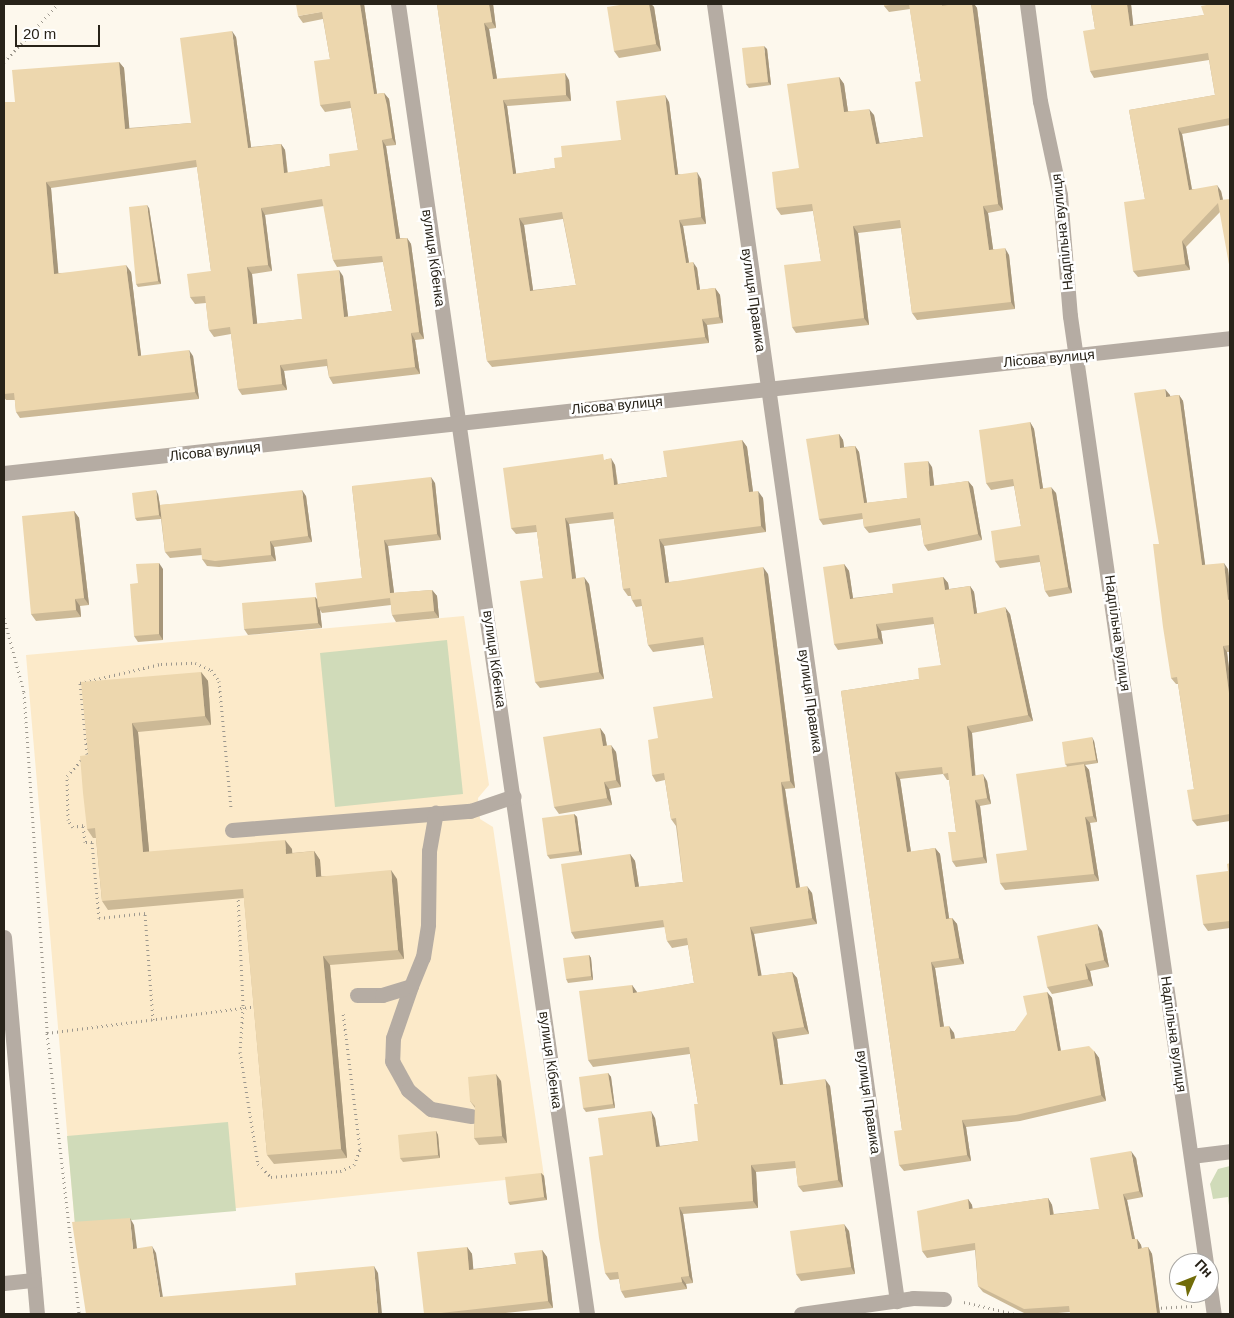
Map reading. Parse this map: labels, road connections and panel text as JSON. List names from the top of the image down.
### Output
{
  "streets": {
    "street": [
      "Надпільна вулиця",
      "вулиця Кібенка",
      "вулиця Правика",
      "Лісова вулиця"
    ]
  },
  "crossings": [
    ["Надпільна вулиця", "Лісова вулиця"],
    ["вулиця Кібенка", "Лісова вулиця"],
    ["вулиця Правика", "Лісова вулиця"]
  ],
  "scale_bar": "20 m",
  "north": "top right"
}
